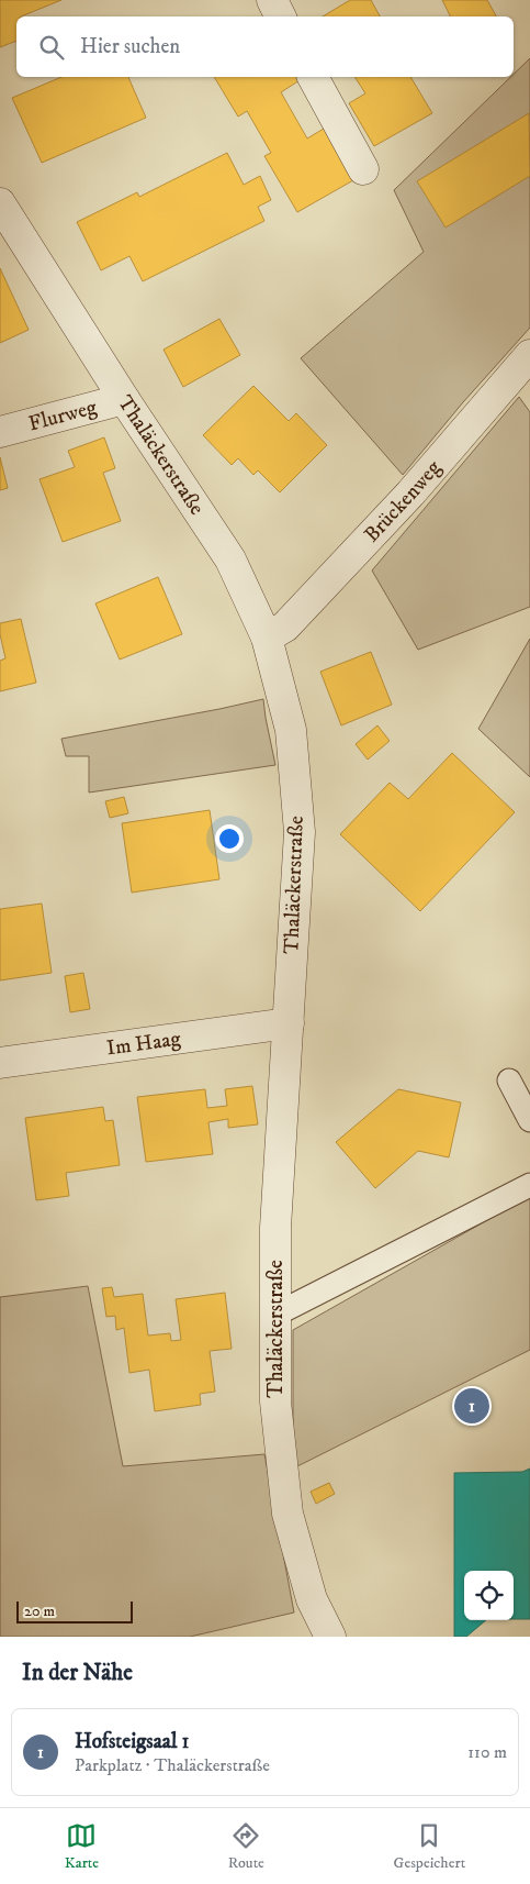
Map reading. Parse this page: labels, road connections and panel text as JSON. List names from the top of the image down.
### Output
{
  "streets": {
    "street": [
      "Flurweg",
      "Thaläckerstraße",
      "Brückenweg",
      "Im Haag"
    ]
  },
  "crossings": [
    ["Flurweg", "Thaläckerstraße"],
    ["Thaläckerstraße", "Brückenweg"],
    ["Thaläckerstraße", "Im Haag"]
  ],
  "scale_bar": "20 m",
  "page": {
    "search": "Hier suchen",
    "pins": "1",
    "scale": "20 m",
    "heading": "In der Nähe",
    "list": [
      {
        "mark": "1",
        "name": "Hofsteigsaal 1",
        "note": "Parkplatz · Thaläckerstraße",
        "value": "110 m"
      }
    ],
    "nav": ["Karte", "Route", "Gespeichert"]
  }
}
